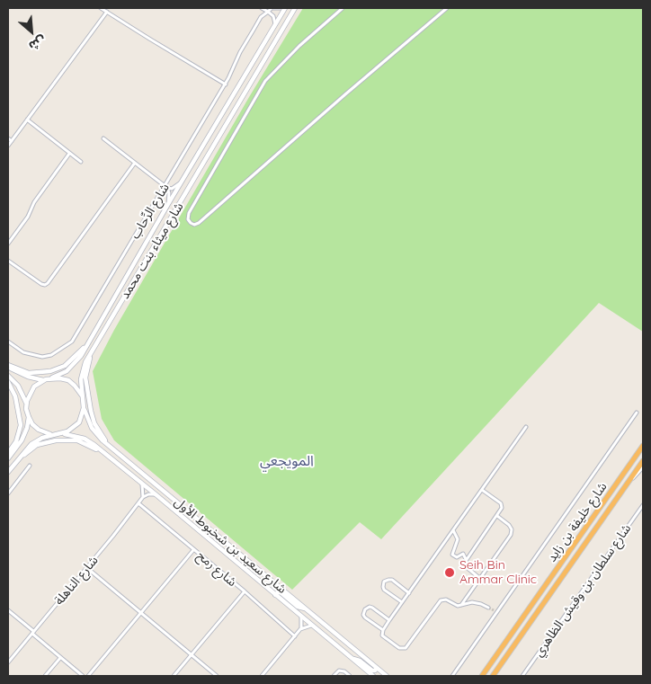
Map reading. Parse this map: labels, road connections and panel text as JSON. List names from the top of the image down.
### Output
{
  "streets": {
    "highway": ["شارع خليفة بن زايد"],
    "main road": ["شارع ميثاء بنت محمد", "شارع سعيد بن شخبوط الأول"],
    "street": [
      "شارع الرِّحاب",
      "شارع رمح",
      "شارع الناهلة",
      "شارع سلطان بن وقيش الظاهري"
    ]
  },
  "crossings": [
    ["شارع ميثاء بنت محمد", "شارع سعيد بن شخبوط الأول"],
    ["شارع رمح", "شارع الناهلة"]
  ],
  "districts": ["المويجعي"],
  "places": ["Seih Bin Ammar Clinic"],
  "north": "bottom right"
}
